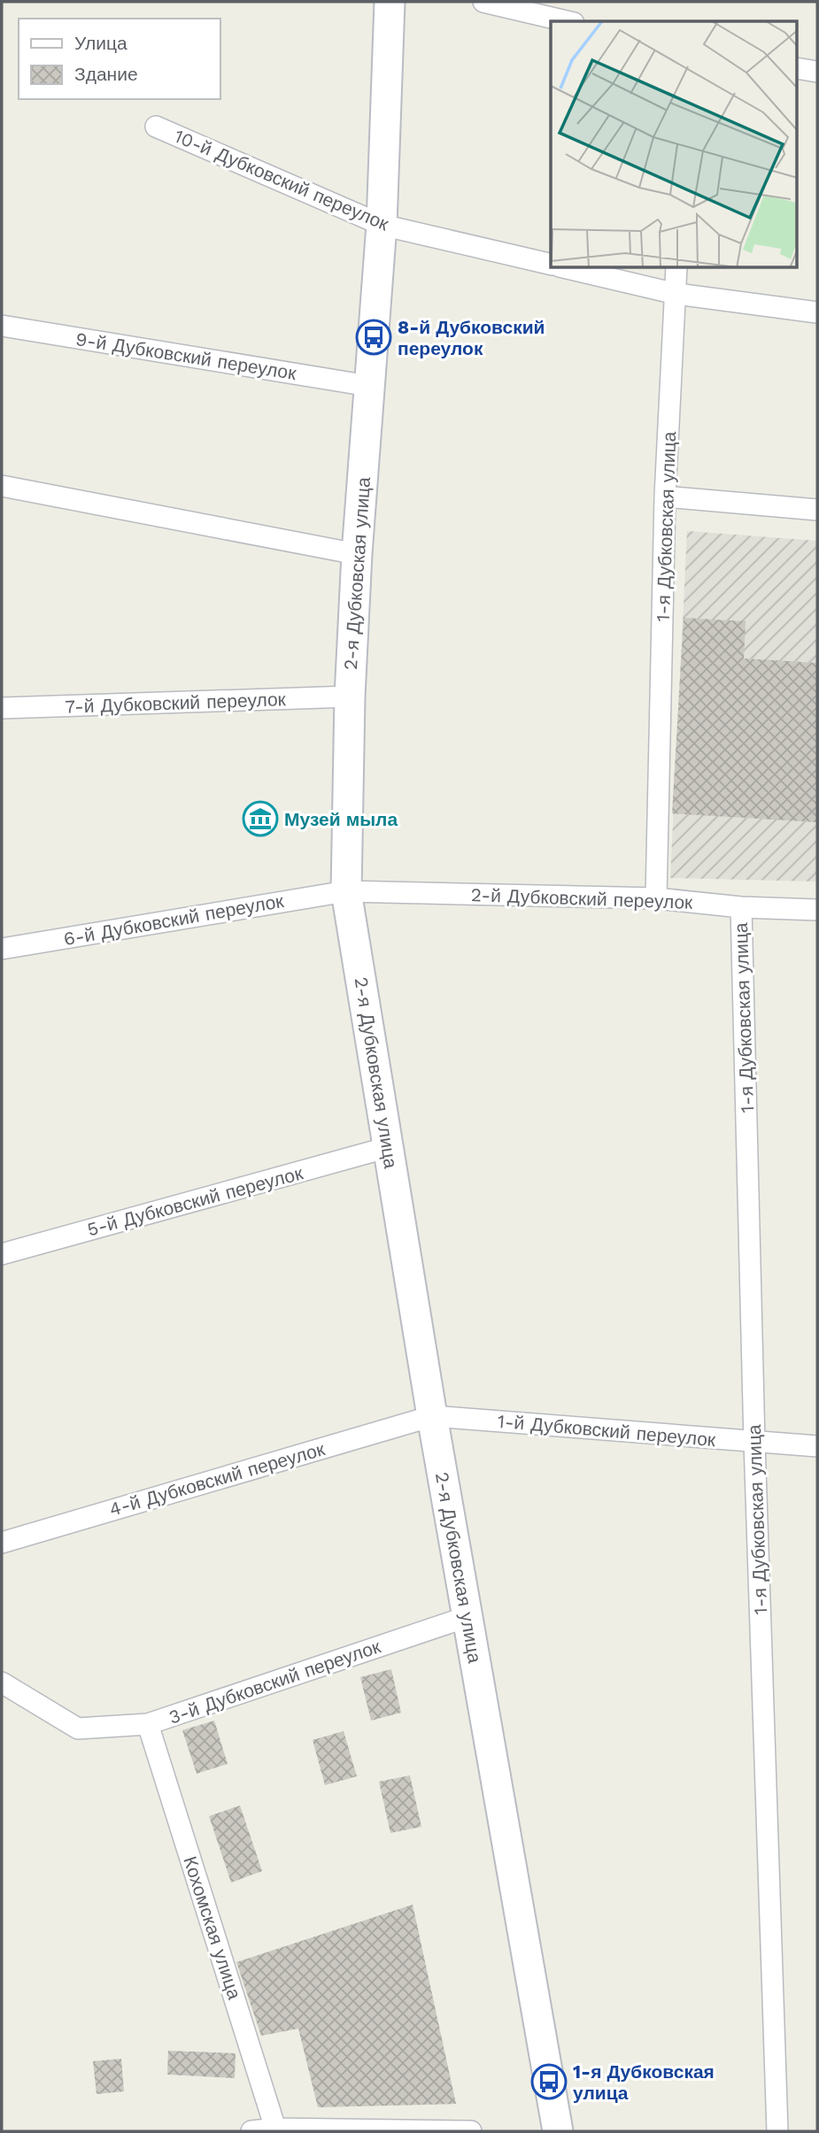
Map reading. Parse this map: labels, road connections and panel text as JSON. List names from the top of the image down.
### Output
{
  "streets": {
    "main road": ["2-я Дубковская улица"],
    "street": [
      "10-й Дубковский переулок",
      "9-й Дубковский переулок",
      "1-я Дубковская улица",
      "7-й Дубковский переулок",
      "2-й Дубковский переулок",
      "6-й Дубковский переулок",
      "5-й Дубковский переулок",
      "1-й Дубковский переулок",
      "4-й Дубковский переулок",
      "3-й Дубковский переулок",
      "Кохомская улица"
    ]
  },
  "crossings": [
    ["10-й Дубковский переулок", "2-я Дубковская улица"],
    ["9-й Дубковский переулок", "2-я Дубковская улица"],
    ["1-я Дубковская улица", "2-й Дубковский переулок"],
    ["1-я Дубковская улица", "1-й Дубковский переулок"],
    ["2-я Дубковская улица", "7-й Дубковский переулок"],
    ["2-я Дубковская улица", "2-й Дубковский переулок"],
    ["2-я Дубковская улица", "6-й Дубковский переулок"],
    ["2-я Дубковская улица", "5-й Дубковский переулок"],
    ["2-я Дубковская улица", "1-й Дубковский переулок"],
    ["2-я Дубковская улица", "4-й Дубковский переулок"],
    ["2-я Дубковская улица", "3-й Дубковский переулок"],
    ["2-й Дубковский переулок", "6-й Дубковский переулок"],
    ["1-й Дубковский переулок", "4-й Дубковский переулок"],
    ["3-й Дубковский переулок", "Кохомская улица"]
  ],
  "places": {
    "bus stop": ["8-й Дубковский переулок", "1-я Дубковская улица"],
    "museum": ["Музей мыла"]
  },
  "legend": ["Улица", "Здание"]
}
